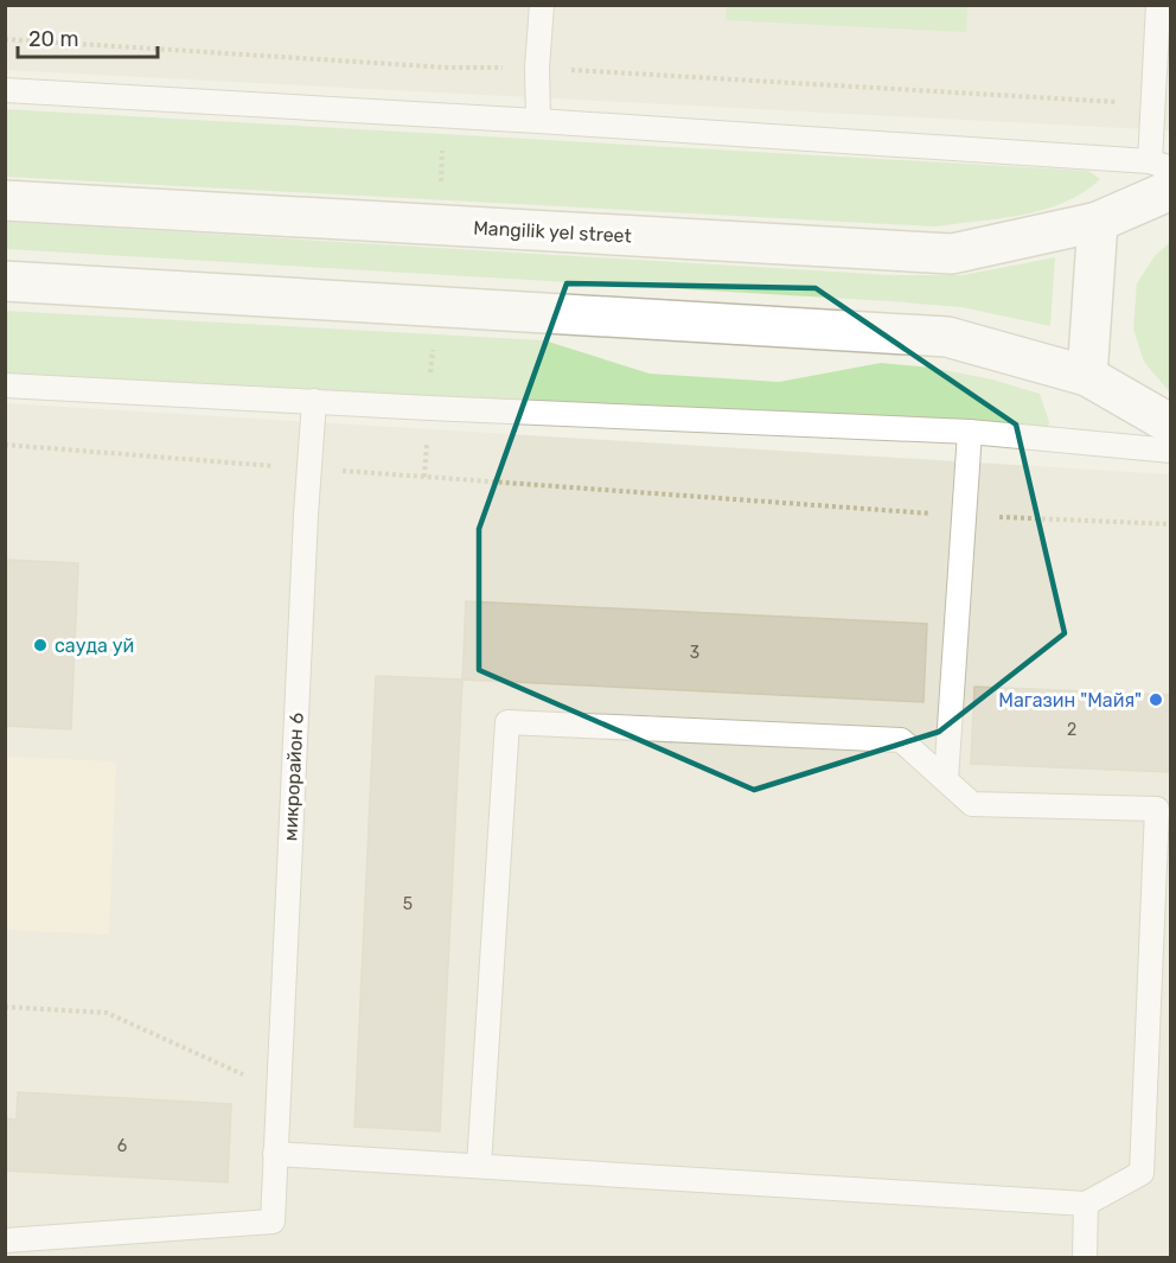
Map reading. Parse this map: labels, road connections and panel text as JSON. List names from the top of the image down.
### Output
{
  "streets": {
    "street": ["Mangilik yel street"],
    "lane": ["микрорайон 6"]
  },
  "places": ["сауда уй", "Магазин \"Майя\""],
  "house_numbers": [
    "3",
    "2",
    "5",
    "6"
  ],
  "scale_bar": "20 m"
}
